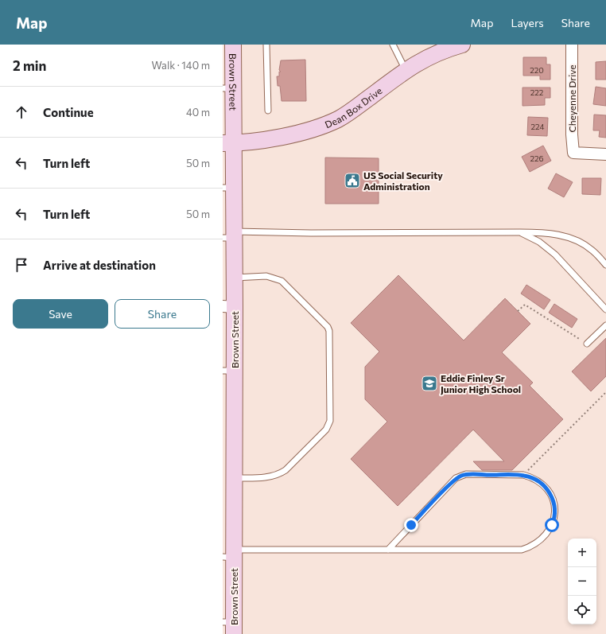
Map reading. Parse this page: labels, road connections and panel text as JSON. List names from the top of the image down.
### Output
{
  "streets": {
    "main road": ["Brown Street", "Dean Box Drive"],
    "street": ["Cheyenne Drive"]
  },
  "crossings": [
    ["Brown Street", "Dean Box Drive"]
  ],
  "places": {
    "public building": ["US Social Security Administration"],
    "school or university": ["Eddie Finley Sr Junior High School"]
  },
  "house_numbers": [
    "220",
    "222",
    "224",
    "226"
  ],
  "page": {
    "header": "Map",
    "nav": ["Map", "Layers", "Share"],
    "heading": ["2 min", "Walk · 140 m"],
    "list": [
      ["Continue", "40 m"],
      ["Turn left", "50 m"],
      ["Turn left", "50 m"],
      "Arrive at destination"
    ],
    "buttons": ["Save", "Share"],
    "map_buttons": ["+", "−"]
  }
}
